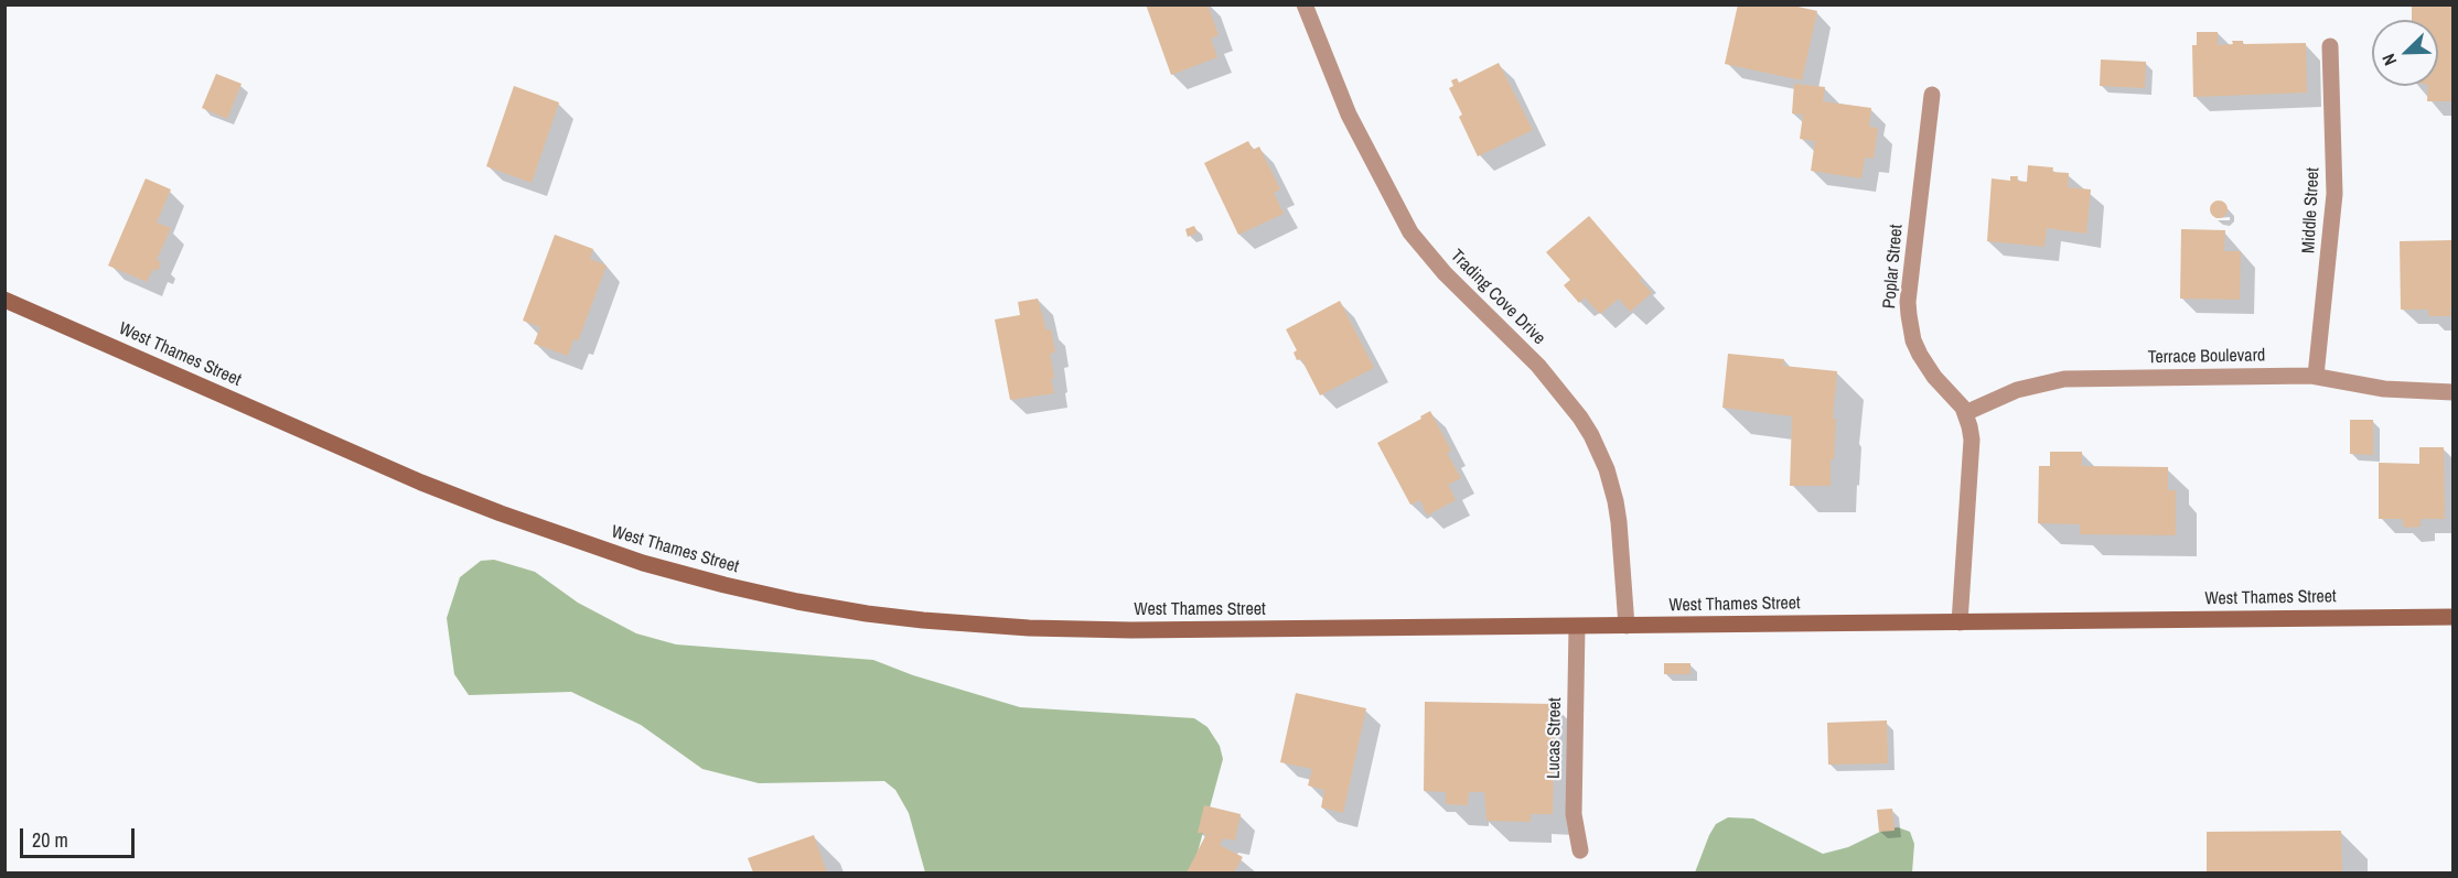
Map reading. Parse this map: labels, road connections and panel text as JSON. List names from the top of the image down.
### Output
{
  "streets": {
    "main road": ["West Thames Street"],
    "street": [
      "Middle Street",
      "Poplar Street",
      "Trading Cove Drive",
      "Terrace Boulevard",
      "Lucas Street"
    ]
  },
  "crossings": [
    ["Middle Street", "Terrace Boulevard"],
    ["Poplar Street", "West Thames Street"],
    ["Poplar Street", "Terrace Boulevard"],
    ["Trading Cove Drive", "West Thames Street"],
    ["West Thames Street", "Lucas Street"]
  ],
  "scale_bar": "20 m",
  "north": "bottom left"
}
